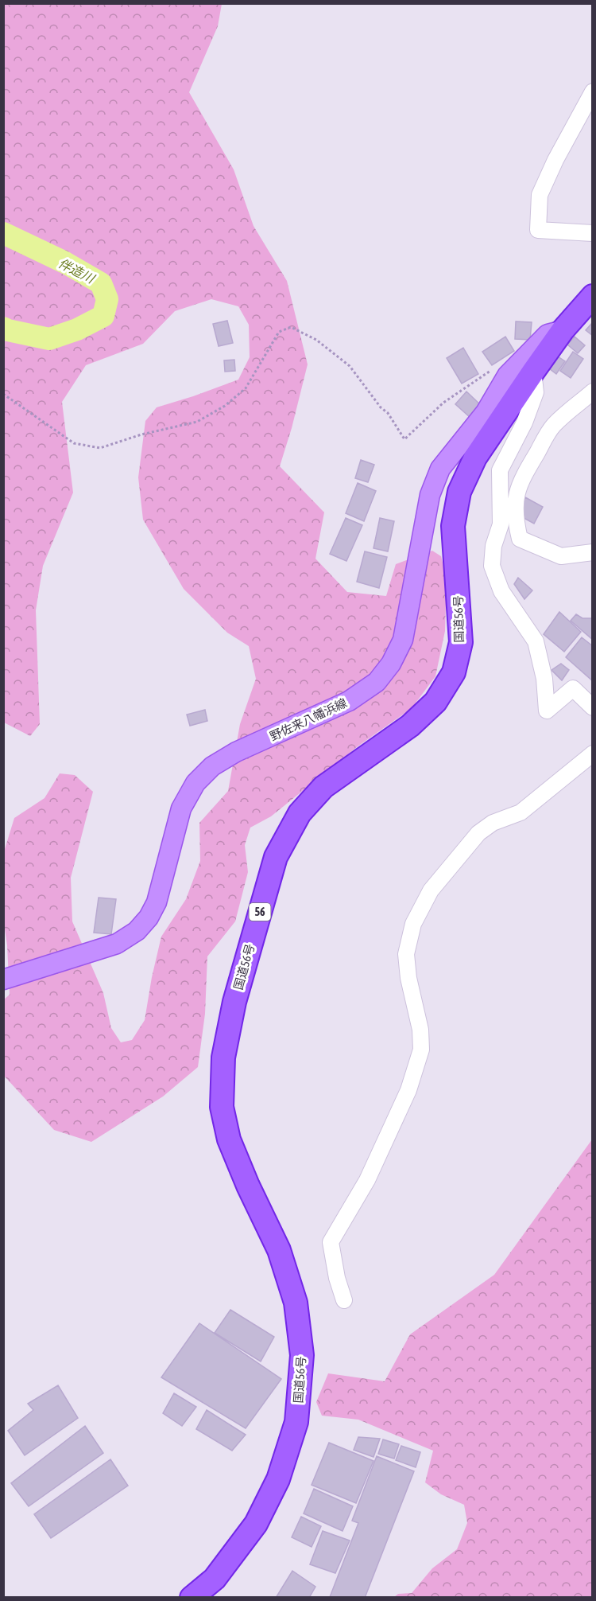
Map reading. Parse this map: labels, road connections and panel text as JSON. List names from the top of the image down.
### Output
{
  "streets": {
    "highway": ["国道56号", "56"],
    "main road": ["野佐来八幡浜線"]
  },
  "crossings": [
    ["国道56号", "野佐来八幡浜線"]
  ],
  "water": ["伴造川"]
}
